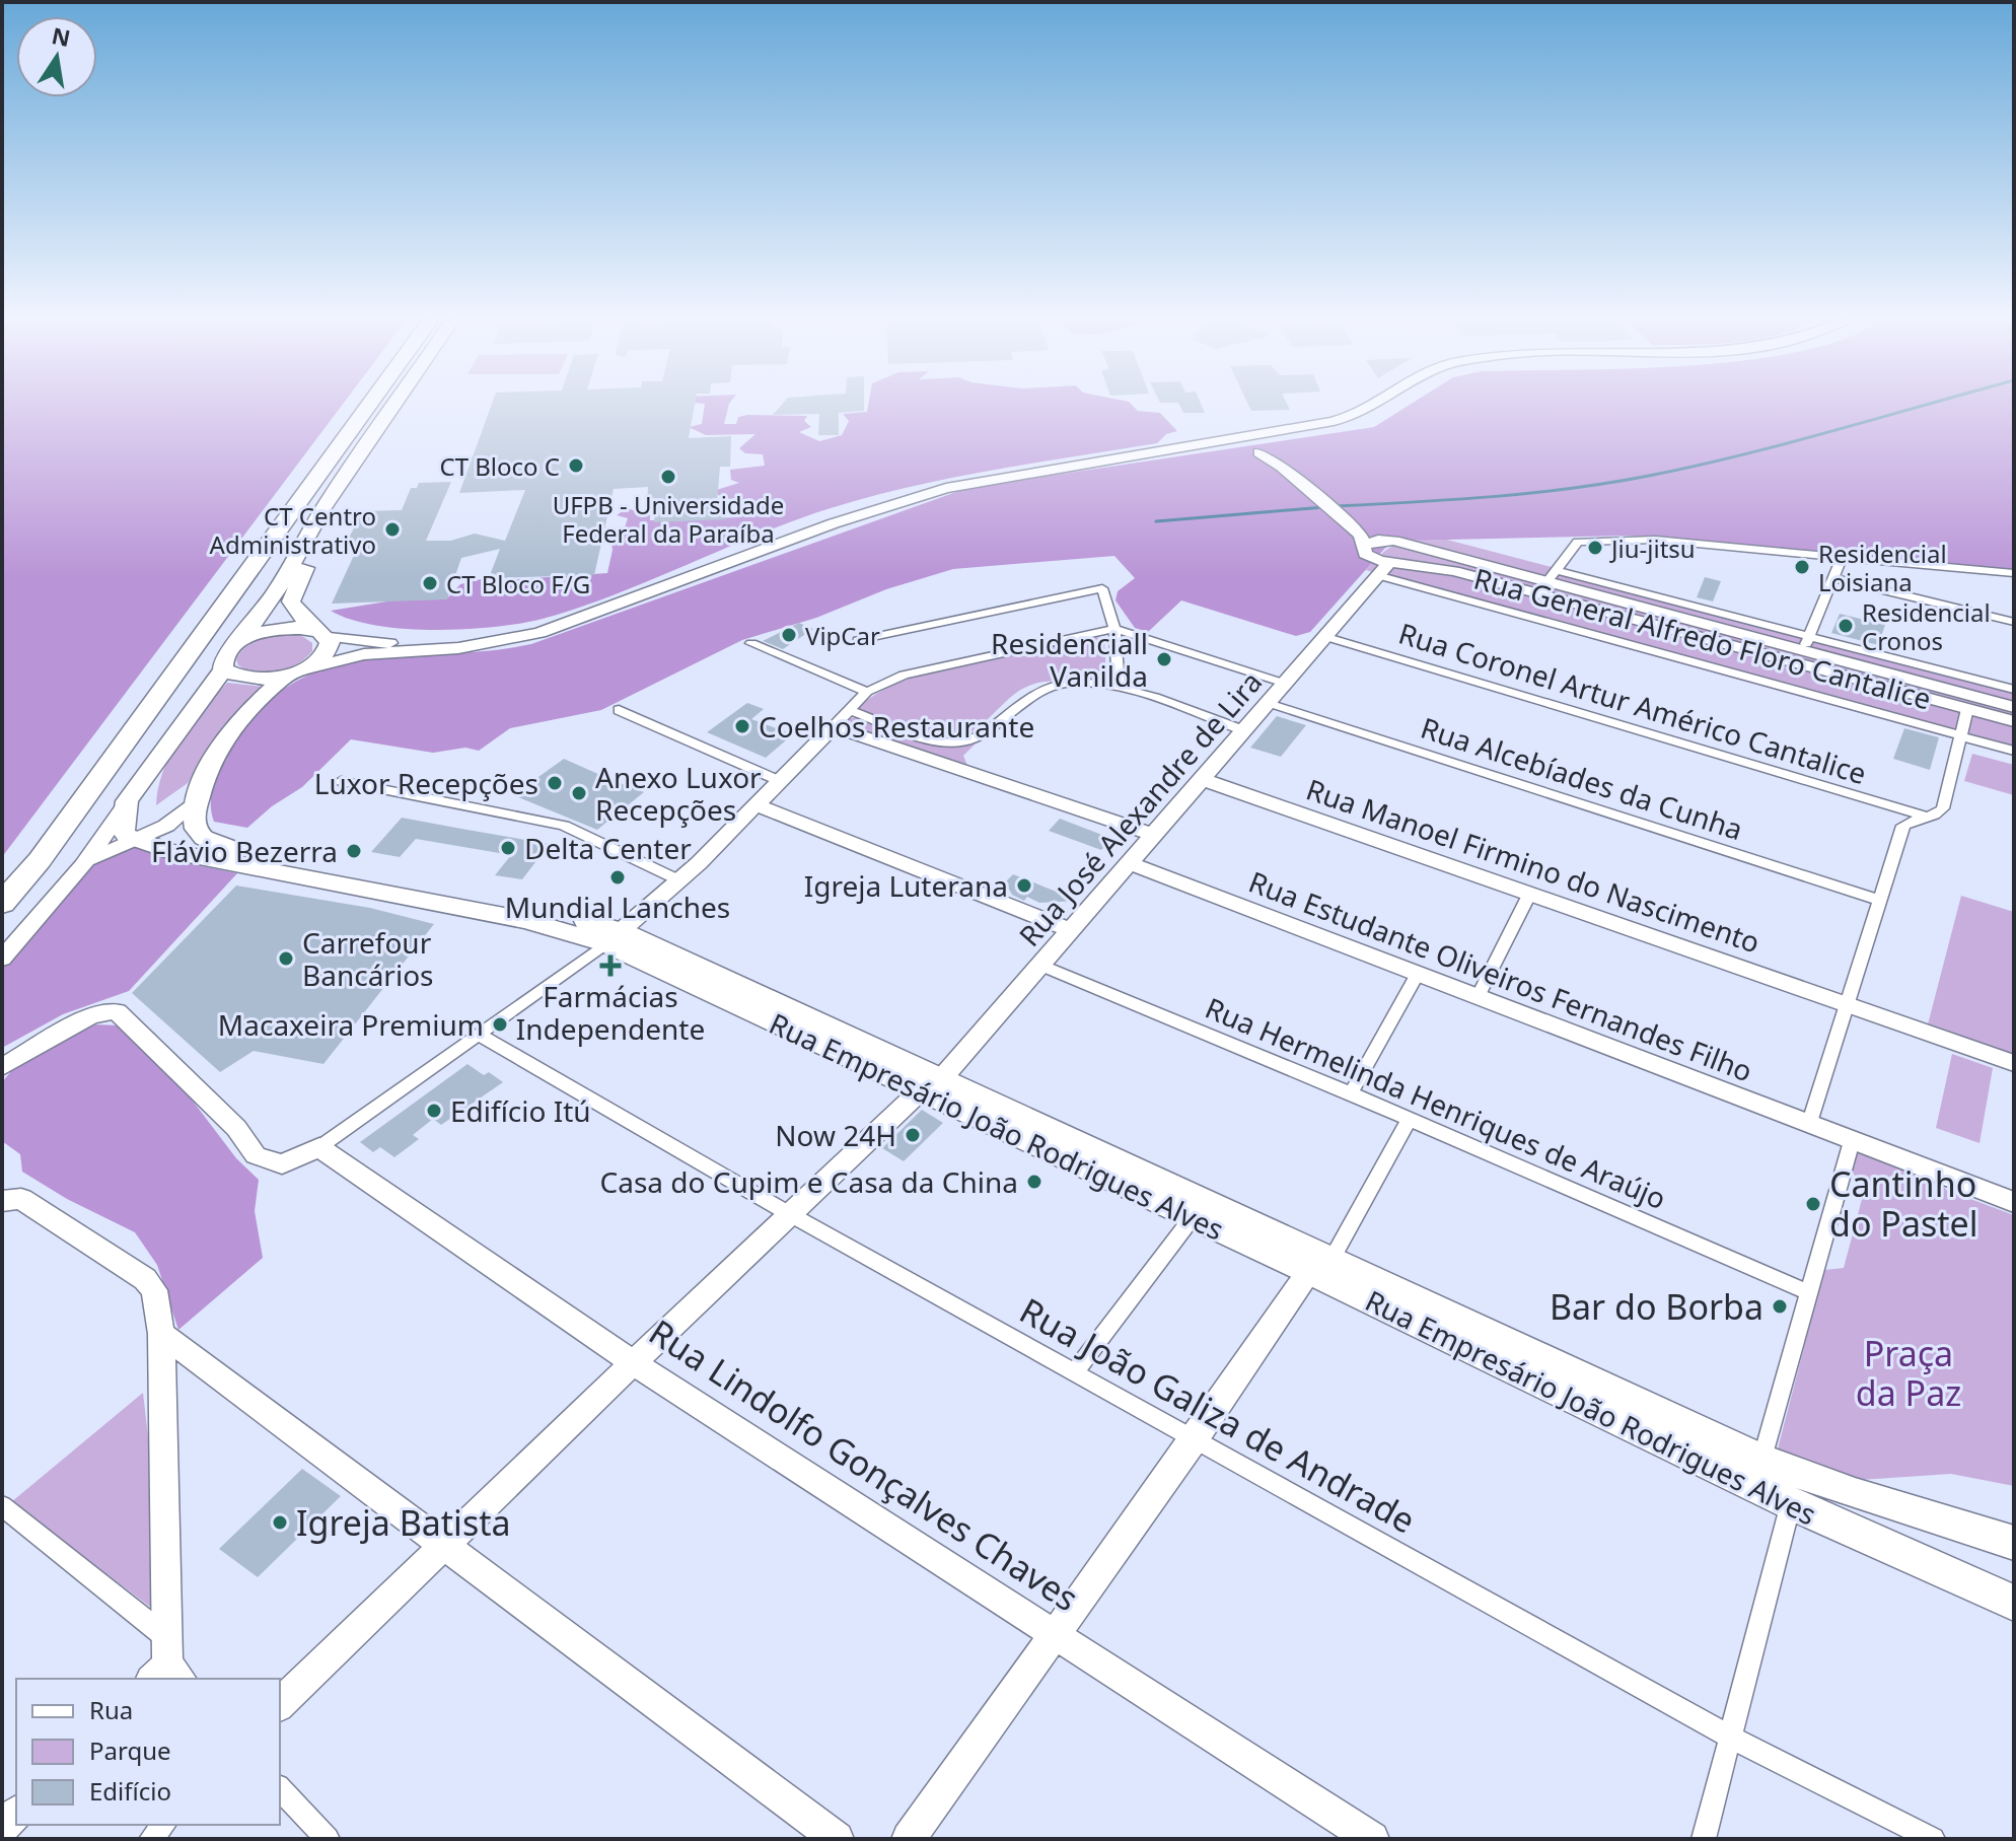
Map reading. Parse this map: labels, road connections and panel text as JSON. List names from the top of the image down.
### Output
{
  "streets": {
    "main road": ["Rua Empresário João Rodrigues Alves"],
    "street": [
      "Rua General Alfredo Floro Cantalice",
      "Rua Coronel Artur Américo Cantalice",
      "Rua Alcebíades da Cunha",
      "Rua José Alexandre de Lira",
      "Rua Manoel Firmino do Nascimento",
      "Rua Estudante Oliveiros Fernandes Filho",
      "Rua Hermelinda Henriques de Araújo",
      "Rua João Galiza de Andrade",
      "Rua Lindolfo Gonçalves Chaves"
    ]
  },
  "crossings": [
    ["Rua General Alfredo Floro Cantalice", "Rua José Alexandre de Lira"],
    ["Rua Coronel Artur Américo Cantalice", "Rua José Alexandre de Lira"],
    ["Rua Alcebíades da Cunha", "Rua José Alexandre de Lira"],
    ["Rua José Alexandre de Lira", "Rua Manoel Firmino do Nascimento"],
    ["Rua José Alexandre de Lira", "Rua Estudante Oliveiros Fernandes Filho"],
    ["Rua José Alexandre de Lira", "Rua Hermelinda Henriques de Araújo"],
    ["Rua José Alexandre de Lira", "Rua Empresário João Rodrigues Alves"],
    ["Rua José Alexandre de Lira", "Rua João Galiza de Andrade"],
    ["Rua José Alexandre de Lira", "Rua Lindolfo Gonçalves Chaves"]
  ],
  "parks": ["Praça da Paz"],
  "places": {
    "other": [
      "CT Bloco C",
      "UFPB - Universidade Federal da Paraíba",
      "CT Centro Administrativo",
      "Jiu-jitsu",
      "Residencial Loisiana",
      "CT Bloco F/G",
      "Residencial Cronos",
      "VipCar",
      "Residenciall Vanilda",
      "Coelhos Restaurante",
      "Luxor Recepções",
      "Anexo Luxor Recepções",
      "Delta Center",
      "Flávio Bezerra",
      "Mundial Lanches",
      "Igreja Luterana",
      "Carrefour Bancários",
      "Macaxeira Premium",
      "Edifício Itú",
      "Now 24H",
      "Casa do Cupim e Casa da China",
      "Cantinho do Pastel",
      "Bar do Borba",
      "Igreja Batista"
    ],
    "health": ["Farmácias Independente"]
  },
  "legend": ["Rua", "Parque", "Edifício"],
  "north": "top"
}
